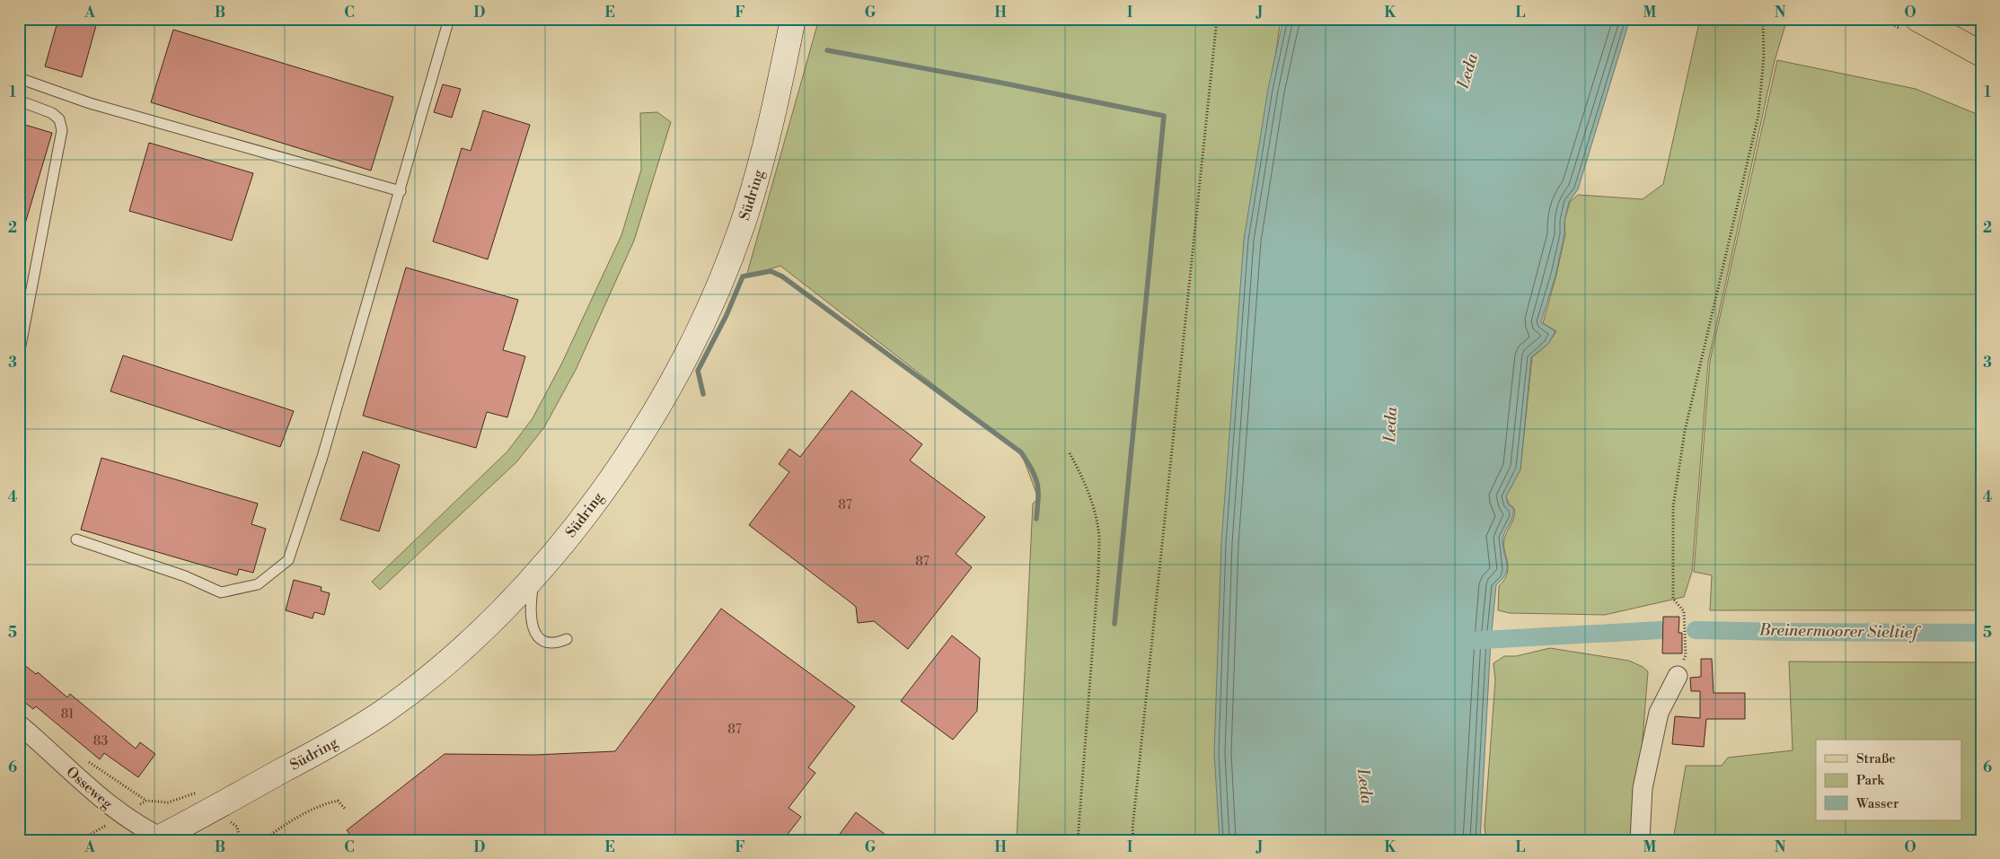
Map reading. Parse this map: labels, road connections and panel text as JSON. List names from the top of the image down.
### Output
{
  "streets": {
    "main road": ["Südring"],
    "street": ["Osseweg"]
  },
  "crossings": [
    ["Südring", "Osseweg"]
  ],
  "water": ["Leda", "Breinermoorer Sieltief"],
  "house_numbers": [
    "87",
    "87",
    "81",
    "87",
    "83"
  ],
  "legend": ["Straße", "Park", "Wasser"],
  "grid": {
    "columns": [
      "A",
      "B",
      "C",
      "D",
      "E",
      "F",
      "G",
      "H",
      "I",
      "J",
      "K",
      "L",
      "M",
      "N",
      "O"
    ],
    "rows": [
      "1",
      "2",
      "3",
      "4",
      "5",
      "6"
    ]
  }
}
